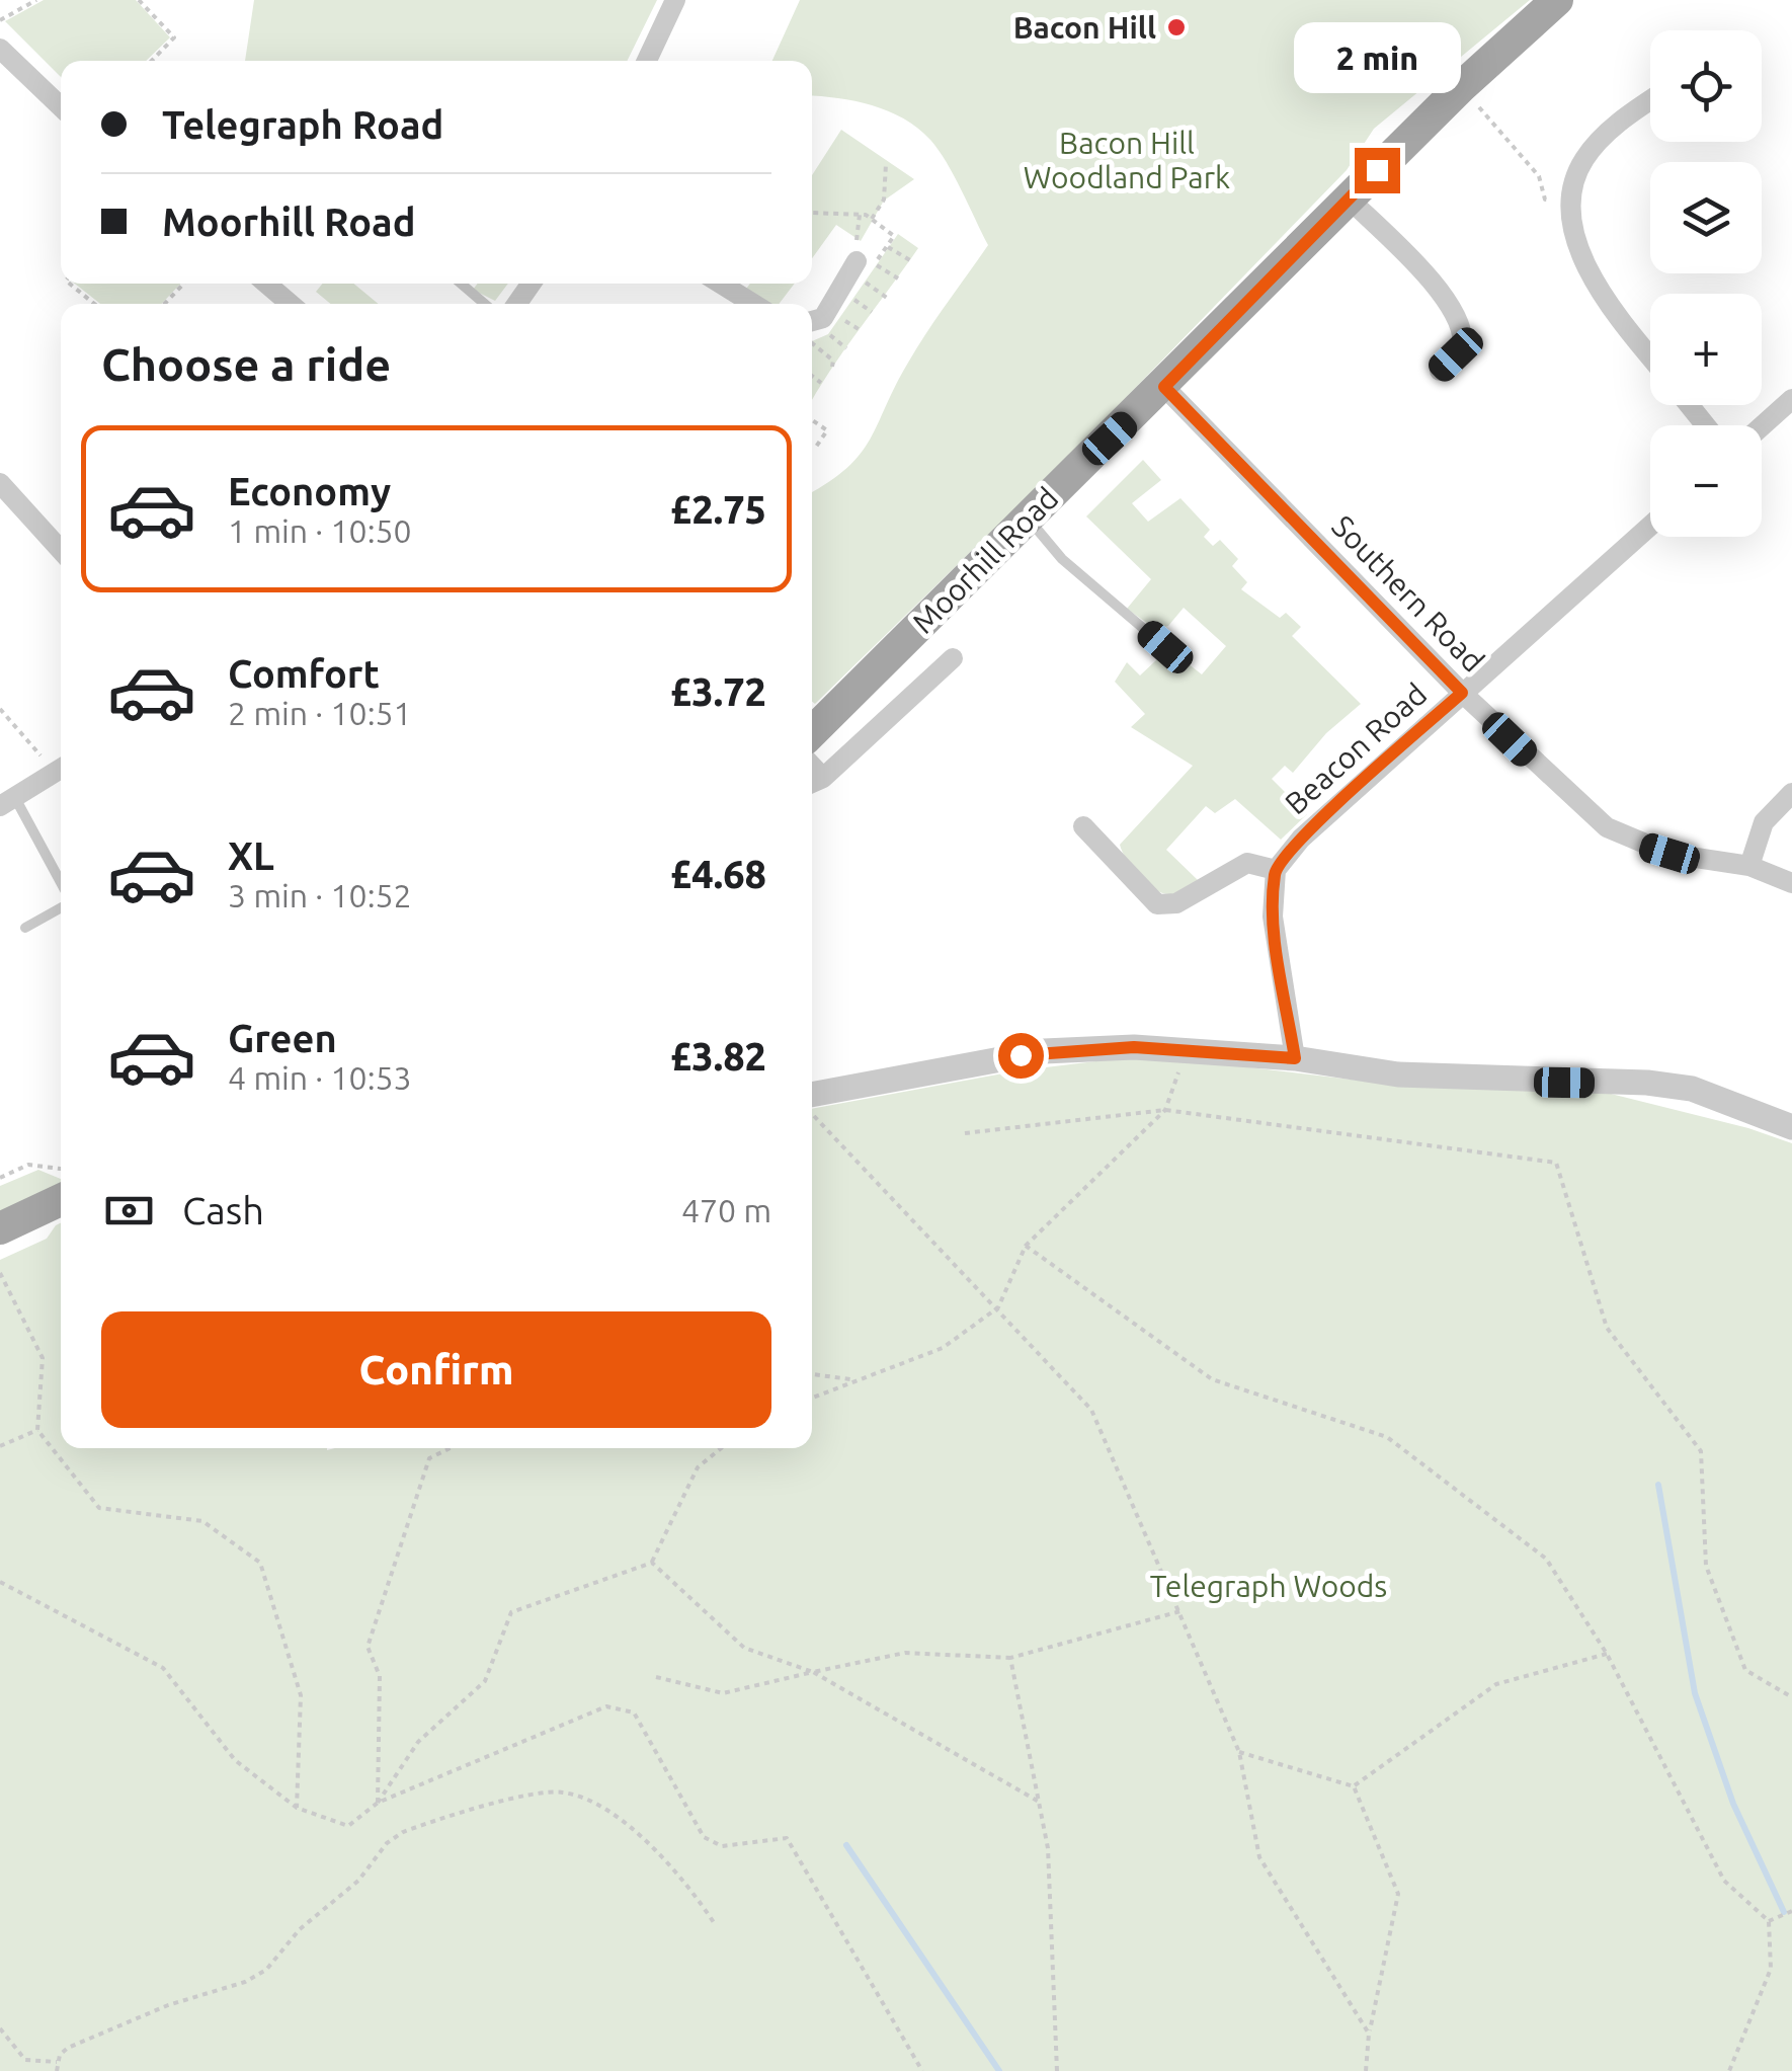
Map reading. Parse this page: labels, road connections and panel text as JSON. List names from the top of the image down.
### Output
{
  "streets": {
    "main road": ["Moorhill Road"],
    "street": ["Southern Road", "Beacon Road"]
  },
  "crossings": [
    ["Moorhill Road", "Southern Road"],
    ["Southern Road", "Beacon Road"]
  ],
  "parks": ["Bacon Hill Woodland Park", "Telegraph Woods"],
  "places": ["Bacon Hill"],
  "page": {
    "bubble": "2 min",
    "map_buttons": ["+", "−"],
    "banner": ["Telegraph Road", "Moorhill Road"],
    "heading": "Choose a ride",
    "list": [
      {
        "name": "Economy",
        "note": "1 min · 10:50",
        "value": "£2.75"
      },
      {
        "name": "Comfort",
        "note": "2 min · 10:51",
        "value": "£3.72"
      },
      {
        "name": "XL",
        "note": "3 min · 10:52",
        "value": "£4.68"
      },
      {
        "name": "Green",
        "note": "4 min · 10:53",
        "value": "£3.82"
      }
    ],
    "pay": ["Cash", "470 m"],
    "buttons": "Confirm"
  }
}
